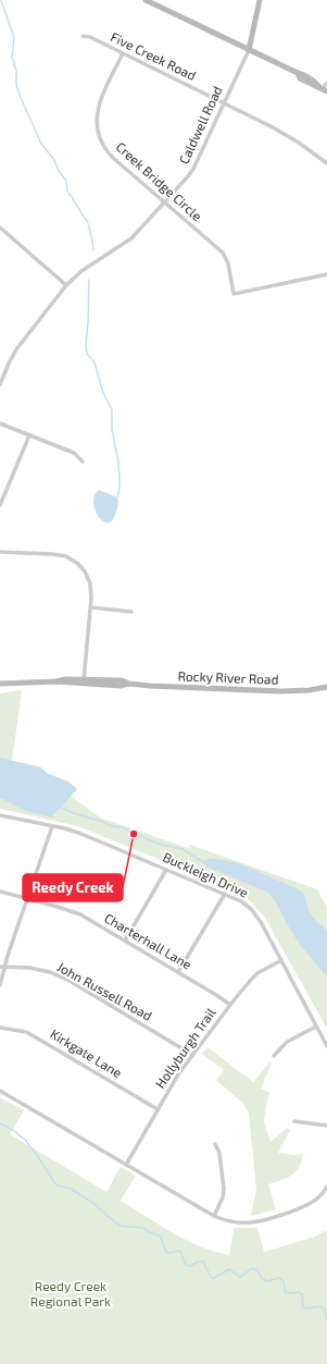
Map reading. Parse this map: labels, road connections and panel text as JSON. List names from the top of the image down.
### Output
{
  "streets": {
    "street": [
      "Five Creek Road",
      "Caldwell Road",
      "Creek Bridge Circle",
      "Rocky River Road",
      "Buckleigh Drive",
      "Charterhall Lane",
      "John Russell Road",
      "Hollyburgh Trail",
      "Kirkgate Lane"
    ]
  },
  "crossings": [
    ["Five Creek Road", "Caldwell Road"],
    ["Five Creek Road", "Creek Bridge Circle"],
    ["Caldwell Road", "Creek Bridge Circle"],
    ["Buckleigh Drive", "Hollyburgh Trail"],
    ["Charterhall Lane", "Hollyburgh Trail"],
    ["John Russell Road", "Hollyburgh Trail"],
    ["Hollyburgh Trail", "Kirkgate Lane"]
  ],
  "parks": ["Reedy Creek Regional Park"],
  "places": ["Reedy Creek"]
}
